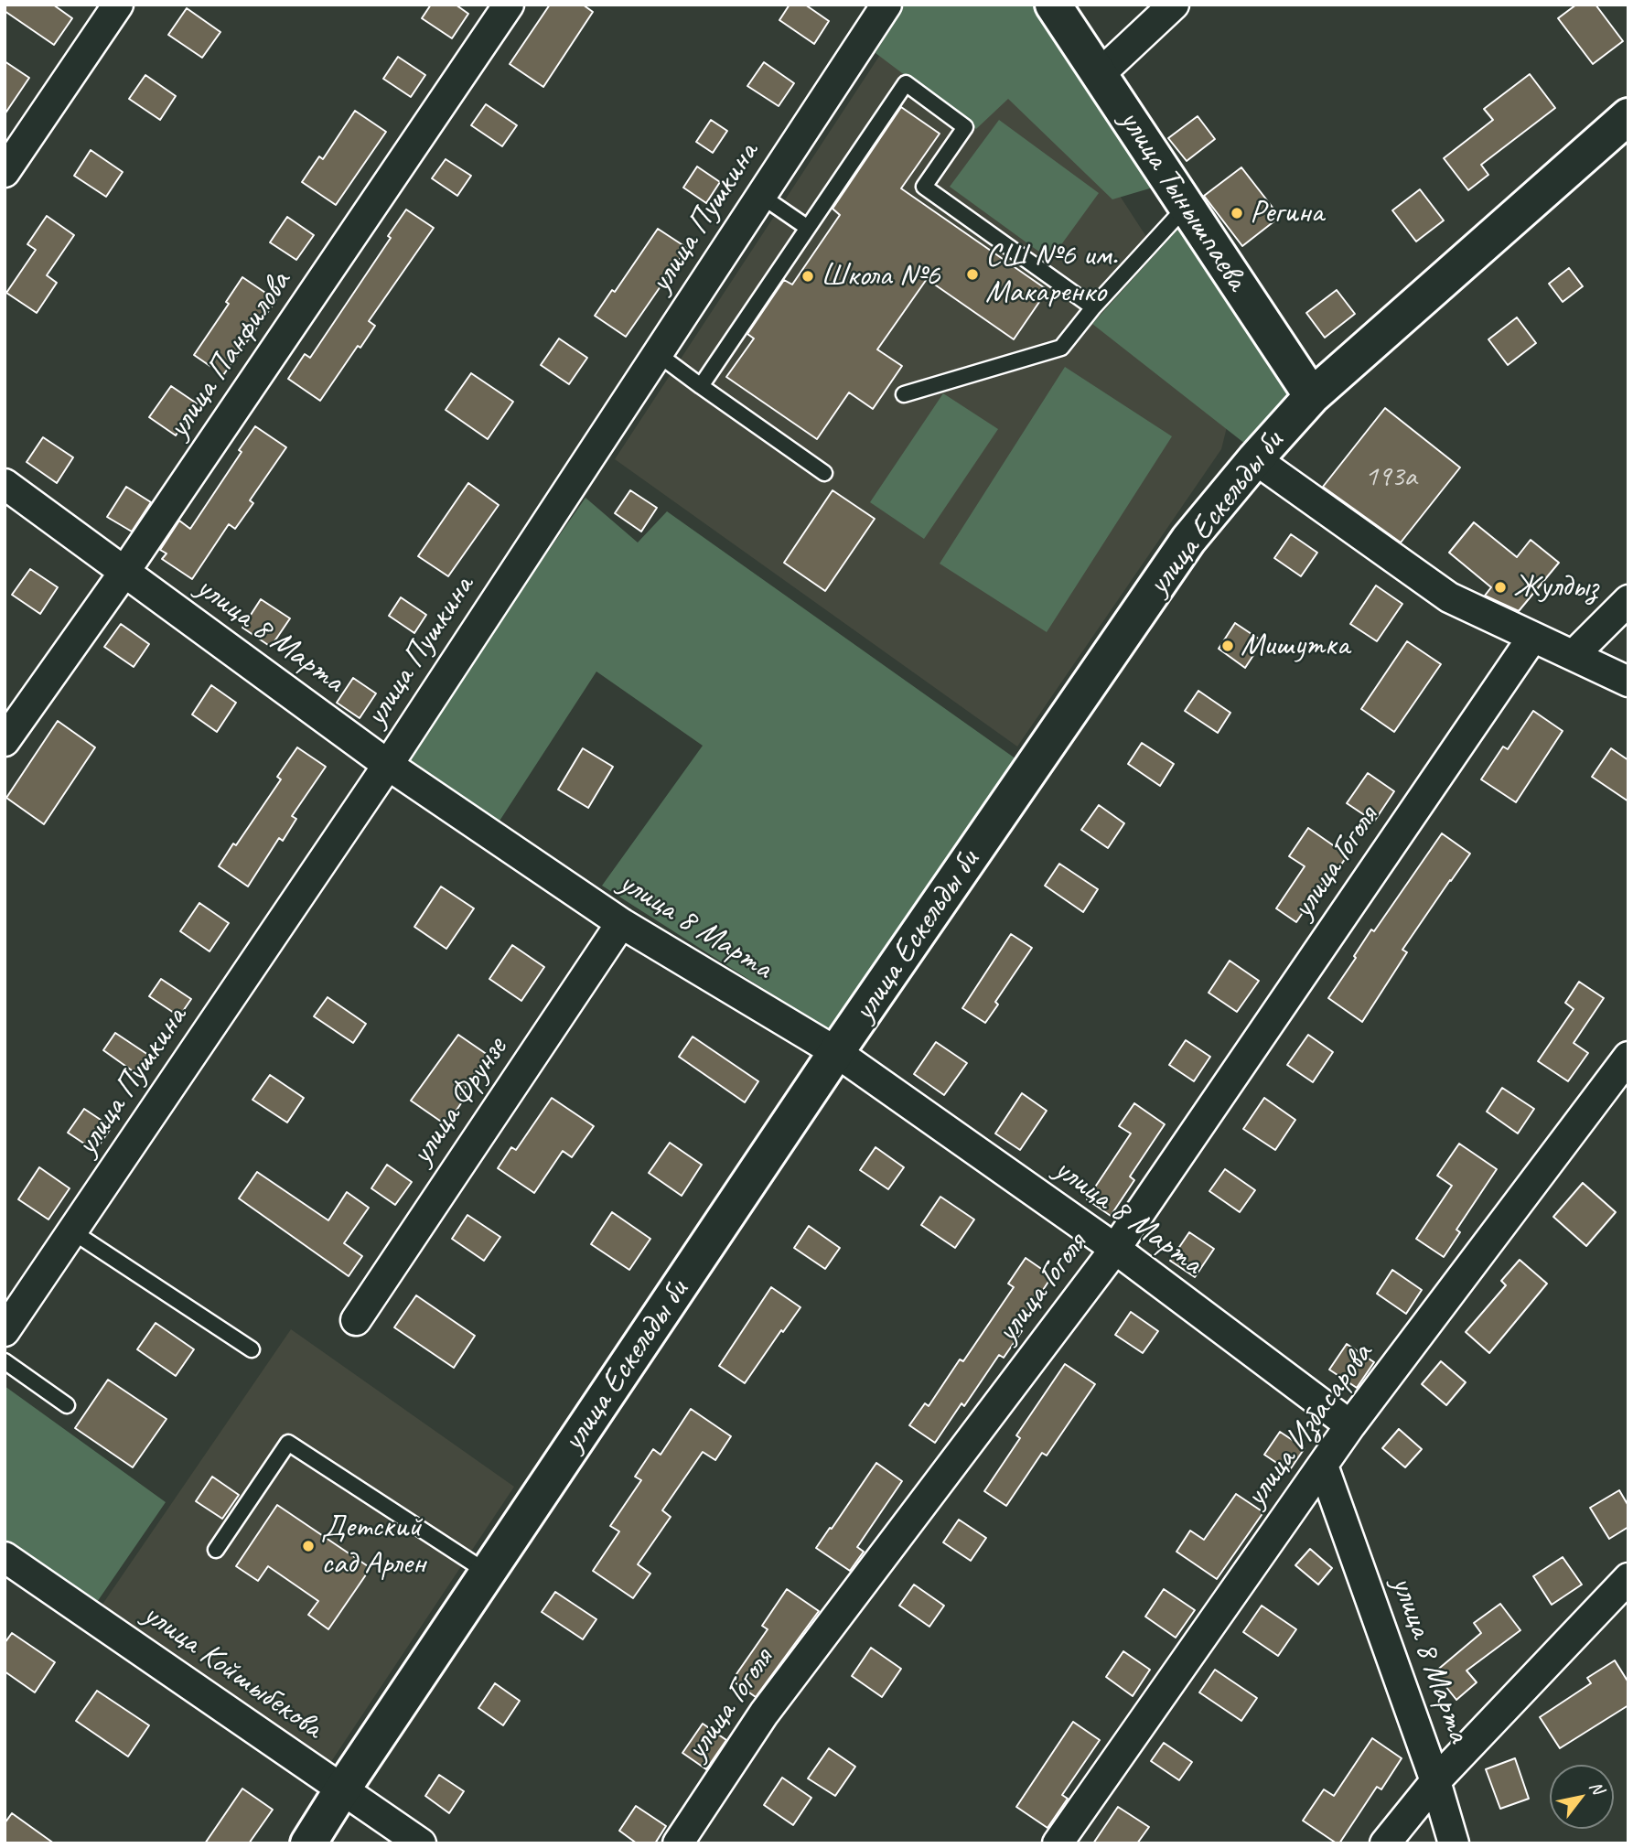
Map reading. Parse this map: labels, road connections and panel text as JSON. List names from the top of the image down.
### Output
{
  "streets": {
    "street": [
      "улица Тынышпаева",
      "улица Пушкина",
      "улица Панфилова",
      "улица Ескельды би",
      "улица 8 Марта",
      "улица Гоголя",
      "улица Фрунзе",
      "улица Избасарова",
      "улица Койшыбекова"
    ]
  },
  "crossings": [
    ["улица Тынышпаева", "улица Ескельды би"],
    ["улица Пушкина", "улица 8 Марта"],
    ["улица Панфилова", "улица 8 Марта"],
    ["улица Ескельды би", "улица 8 Марта"],
    ["улица Ескельды би", "улица Койшыбекова"],
    ["улица 8 Марта", "улица Гоголя"],
    ["улица 8 Марта", "улица Фрунзе"],
    ["улица 8 Марта", "улица Избасарова"]
  ],
  "places": [
    "Регина",
    "СШ №6 им. Макаренко",
    "Школа №6",
    "Жулдыз",
    "Мишутка",
    "Детский сад Арлен"
  ],
  "house_numbers": ["193а"],
  "north": "top right"
}
